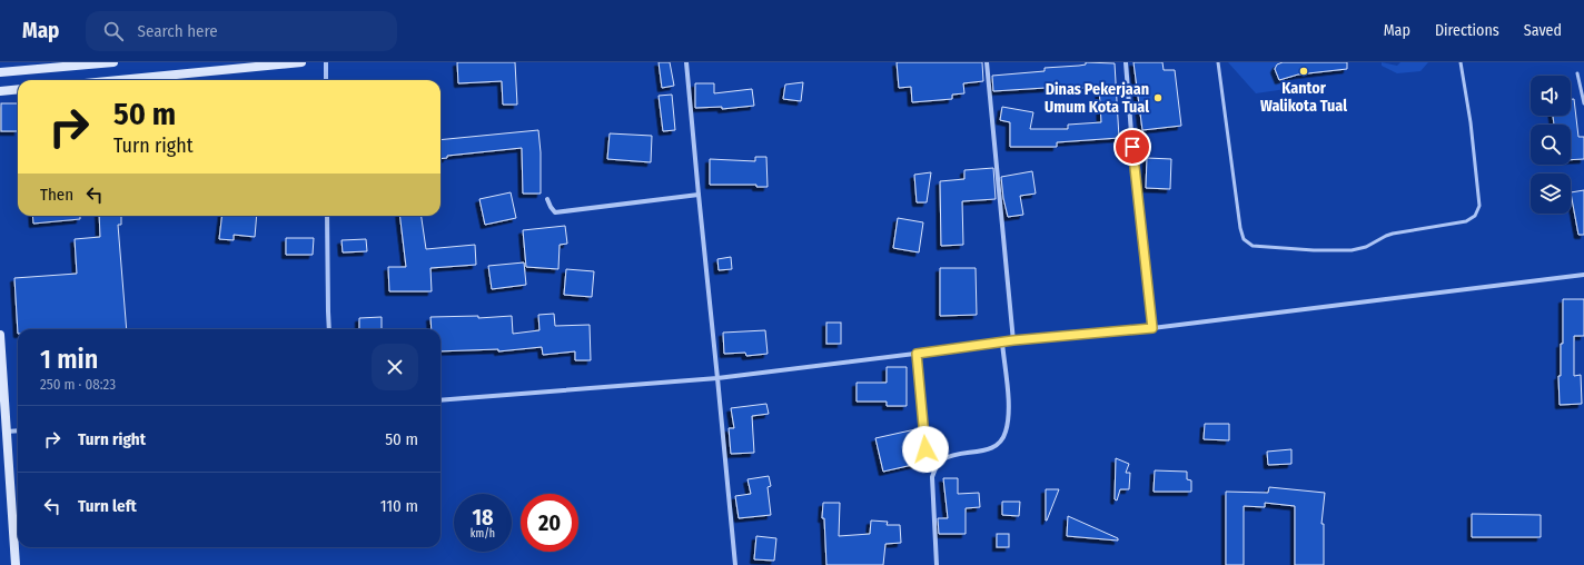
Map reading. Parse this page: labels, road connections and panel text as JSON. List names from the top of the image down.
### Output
{
  "places": ["Kantor Walikota Tual", "Dinas Pekerjaan Umum Kota Tual"],
  "page": {
    "header": "Map",
    "search": "Search here",
    "nav": ["Map", "Directions", "Saved"],
    "turn": ["50 m", "Turn right"],
    "then": "Then",
    "heading": ["1 min", "250 m · 08:23"],
    "list": [
      {
        "name": "Turn right",
        "value": "50 m"
      },
      {
        "name": "Turn left",
        "value": "110 m"
      }
    ],
    "speed": "18 km/h",
    "limit": "20"
  }
}
